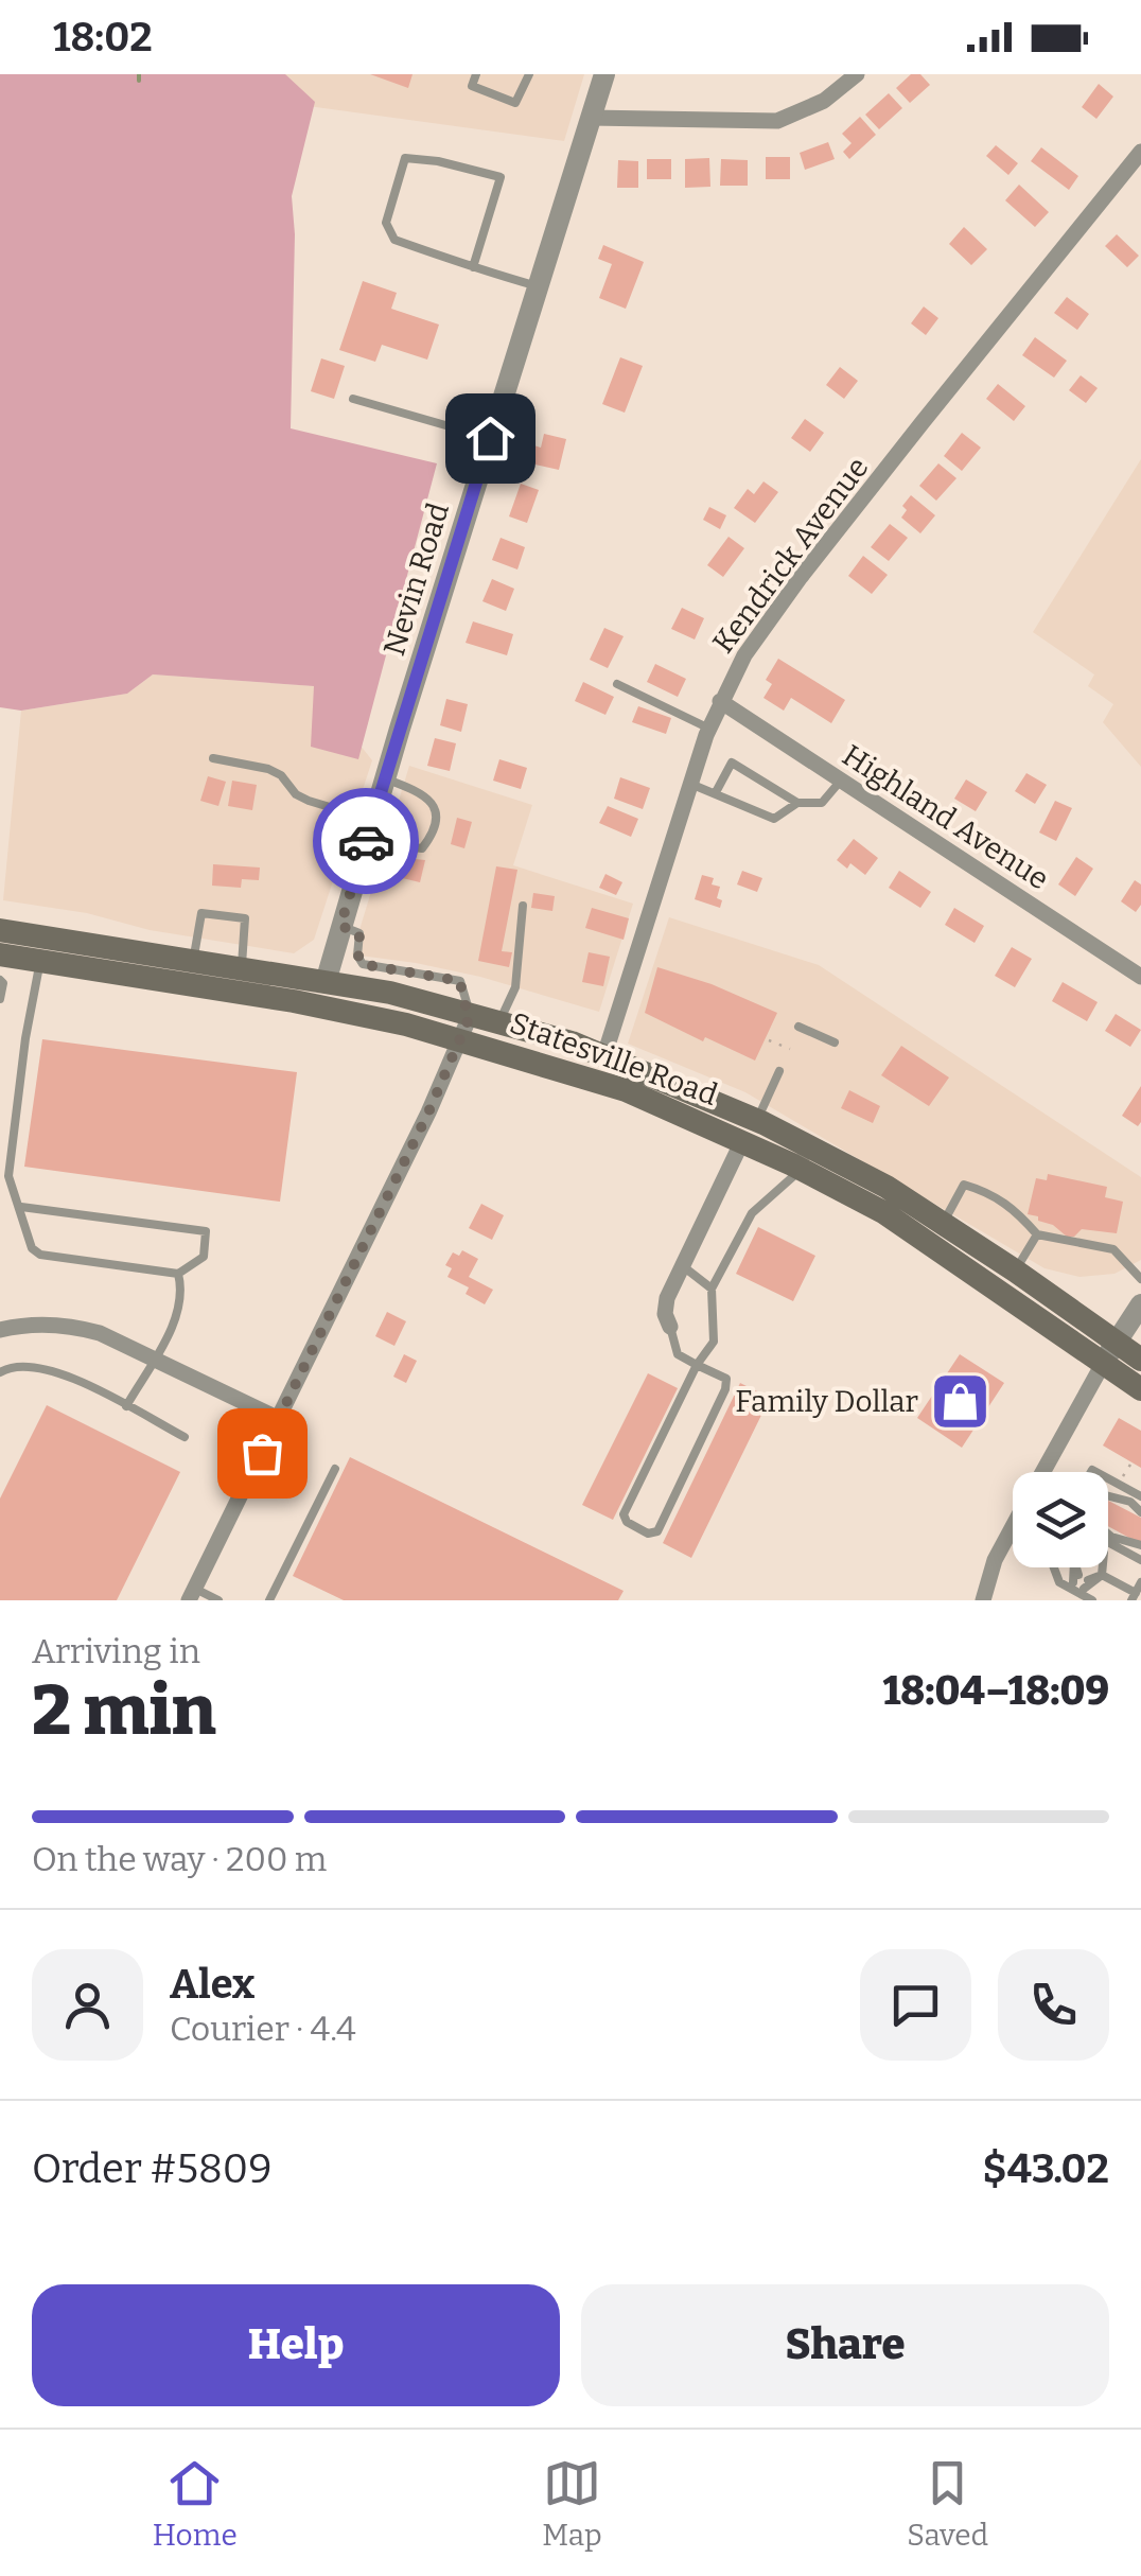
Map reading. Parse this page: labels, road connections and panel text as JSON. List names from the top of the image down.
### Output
{
  "streets": {
    "main road": ["Statesville Road"],
    "street": ["Kendrick Avenue", "Nevin Road", "Highland Avenue"]
  },
  "crossings": [
    ["Kendrick Avenue", "Highland Avenue"],
    ["Kendrick Avenue", "Statesville Road"],
    ["Nevin Road", "Statesville Road"]
  ],
  "places": {
    "shop": ["Family Dollar"]
  },
  "page": {
    "status": "18:02",
    "heading": ["2 min", "Arriving in", "18:04–18:09"],
    "panel": [
      "Alex",
      "Courier · 4.4",
      "Order #5809",
      "$43.02"
    ],
    "bar": "On the way · 200 m",
    "buttons": ["Help", "Share"],
    "tabs": ["Home", "Map", "Saved"]
  }
}
